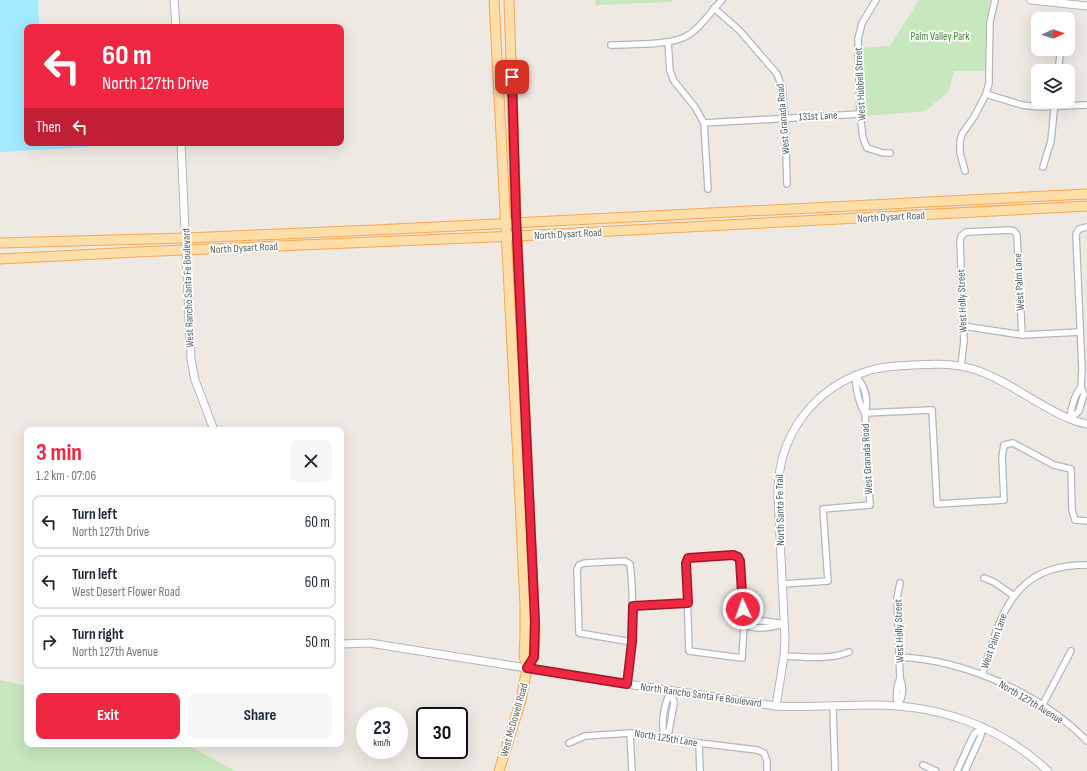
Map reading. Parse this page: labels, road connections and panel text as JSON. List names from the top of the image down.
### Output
{
  "streets": {
    "main road": ["North Dysart Road", "West McDowell Road"],
    "street": [
      "West Hubbell Street",
      "131st Lane",
      "West Granada Road",
      "West Palm Lane",
      "West Rancho Santa Fe Boulevard",
      "West Holly Street",
      "North Santa Fe Trail",
      "North Rancho Santa Fe Boulevard",
      "North 127th Avenue",
      "North 125th Lane"
    ]
  },
  "crossings": [
    ["West Hubbell Street", "131st Lane"],
    ["131st Lane", "West Granada Road"],
    ["West Granada Road", "North Santa Fe Trail"],
    ["North Dysart Road", "West Rancho Santa Fe Boulevard"],
    ["North Dysart Road", "West McDowell Road"],
    ["West Palm Lane", "West Holly Street"],
    ["West Palm Lane", "North 127th Avenue"],
    ["West Holly Street", "North Santa Fe Trail"],
    ["West Holly Street", "North Rancho Santa Fe Boulevard"],
    ["West Holly Street", "North 127th Avenue"],
    ["North Santa Fe Trail", "North Rancho Santa Fe Boulevard"],
    ["North Rancho Santa Fe Boulevard", "West McDowell Road"]
  ],
  "parks": ["Palm Valley Park"],
  "north": "right",
  "page": {
    "turn": ["60 m", "North 127th Drive"],
    "then": "Then",
    "heading": ["3 min", "1.2 km · 07:06"],
    "list": [
      {
        "name": "Turn left",
        "note": "North 127th Drive",
        "value": "60 m"
      },
      {
        "name": "Turn left",
        "note": "West Desert Flower Road",
        "value": "60 m"
      },
      {
        "name": "Turn right",
        "note": "North 127th Avenue",
        "value": "50 m"
      }
    ],
    "buttons": ["Exit", "Share"],
    "speed": "23 km/h",
    "limit": "30"
  }
}
